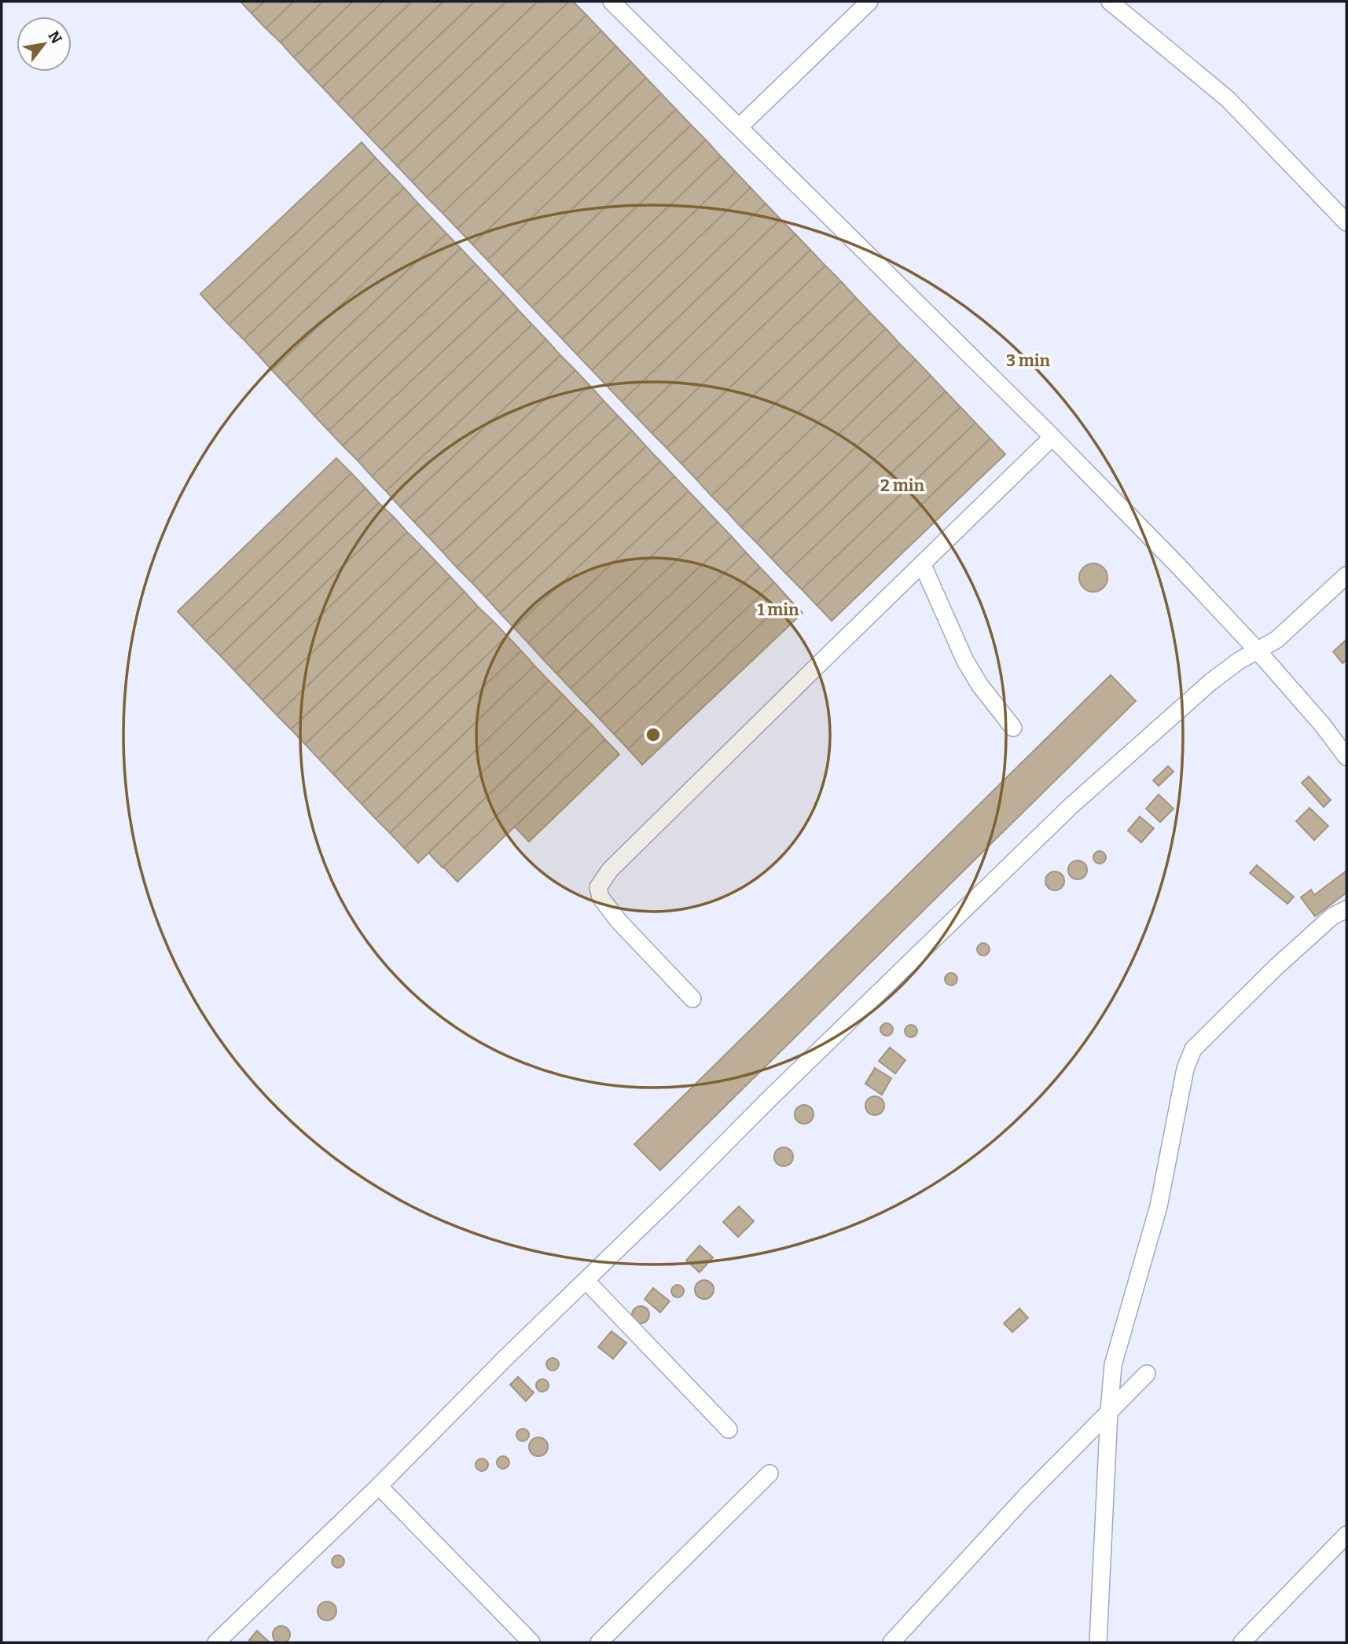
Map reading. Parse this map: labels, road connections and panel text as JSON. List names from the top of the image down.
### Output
{
  "north": "top right",
  "rings": ["3 min", "2 min", "1 min"]
}
